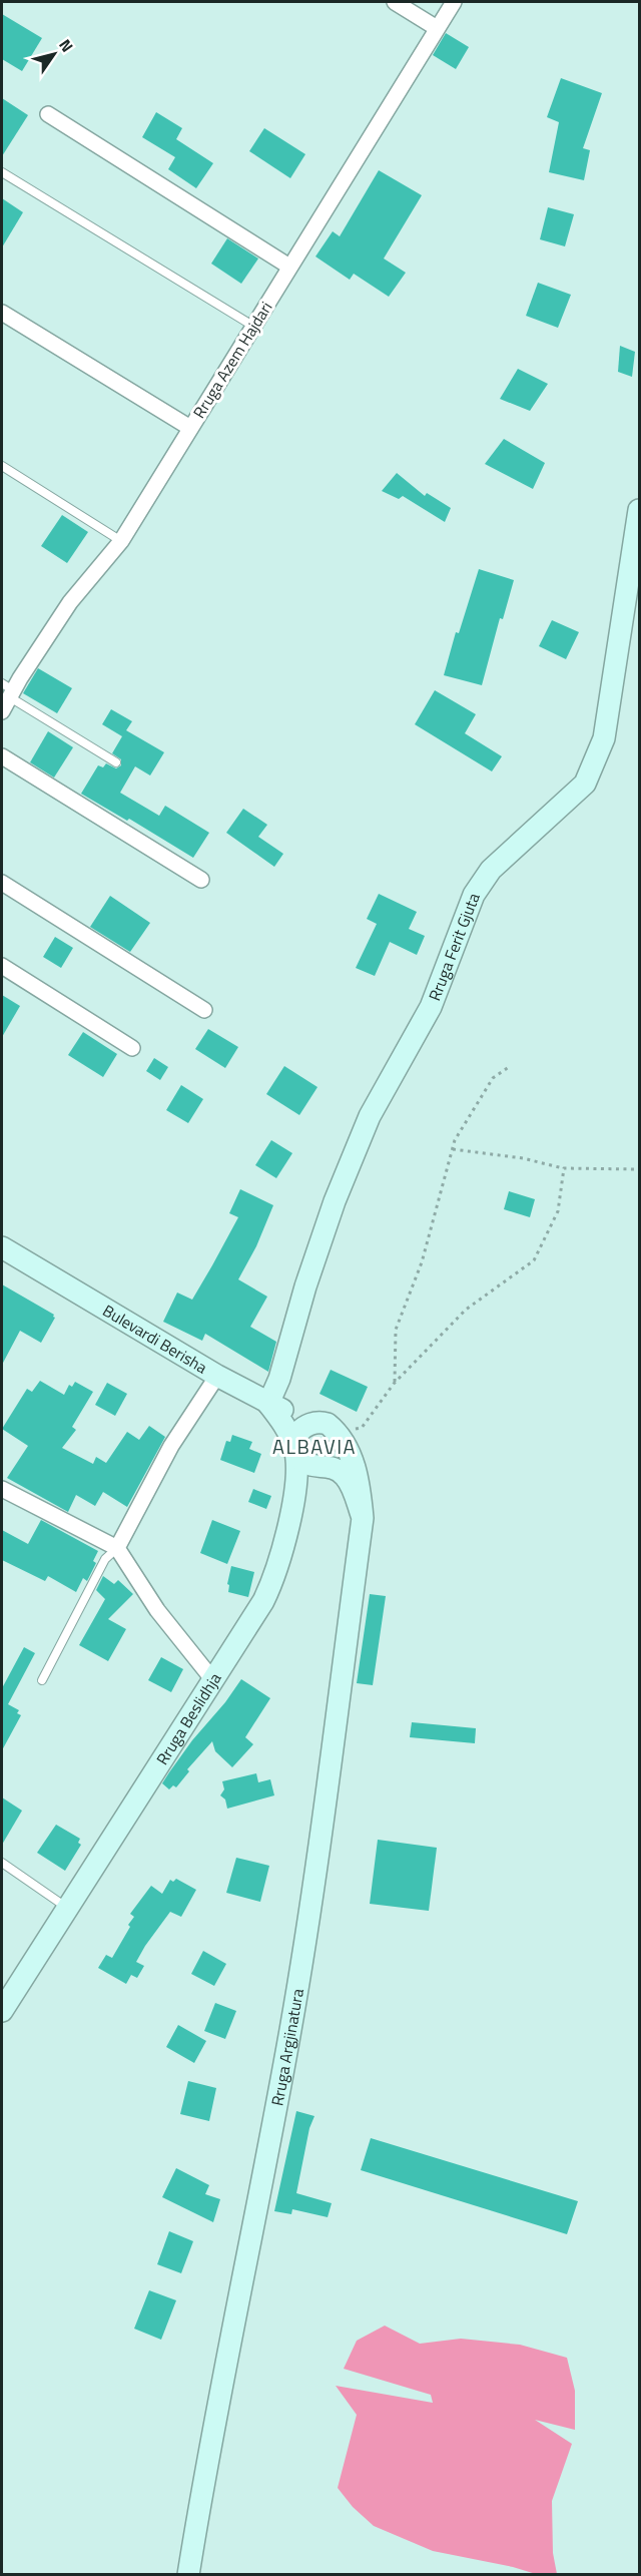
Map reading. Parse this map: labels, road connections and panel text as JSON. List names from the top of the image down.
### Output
{
  "streets": {
    "street": [
      "Rruga Azem Hajdari",
      "Rruga Ferit Gjuta",
      "Bulevardi Berisha",
      "Rruga Beslidhja",
      "Rruga Argjinatura"
    ]
  },
  "crossings": [
    ["Rruga Ferit Gjuta", "Bulevardi Berisha"],
    ["Rruga Ferit Gjuta", "Rruga Beslidhja"],
    ["Bulevardi Berisha", "Rruga Beslidhja"],
    ["Bulevardi Berisha", "Rruga Argjinatura"],
    ["Rruga Beslidhja", "Rruga Argjinatura"]
  ],
  "districts": ["ALBAVIA"],
  "north": "top right"
}
